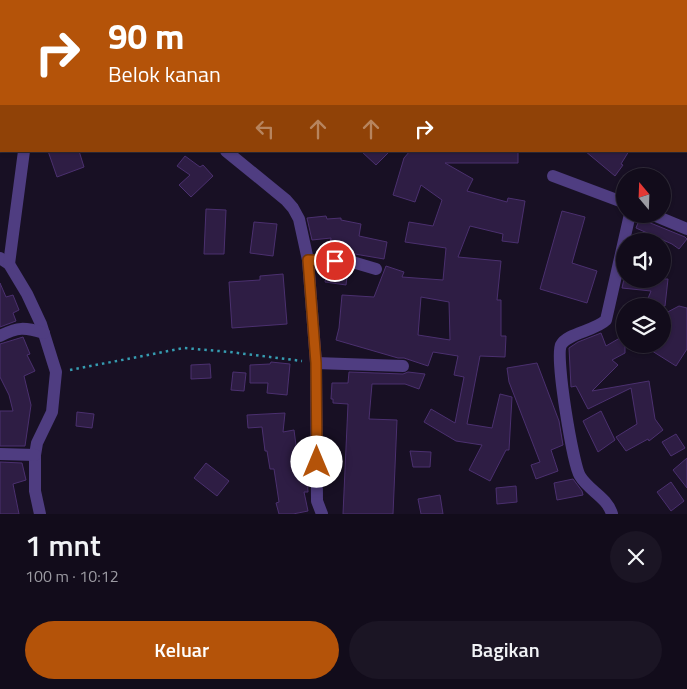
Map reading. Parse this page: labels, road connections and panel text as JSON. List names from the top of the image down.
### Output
{
  "north": "top",
  "page": {
    "turn": ["90 m", "Belok kanan"],
    "heading": ["1 mnt", "100 m · 10:12"],
    "buttons": ["Keluar", "Bagikan"]
  }
}
